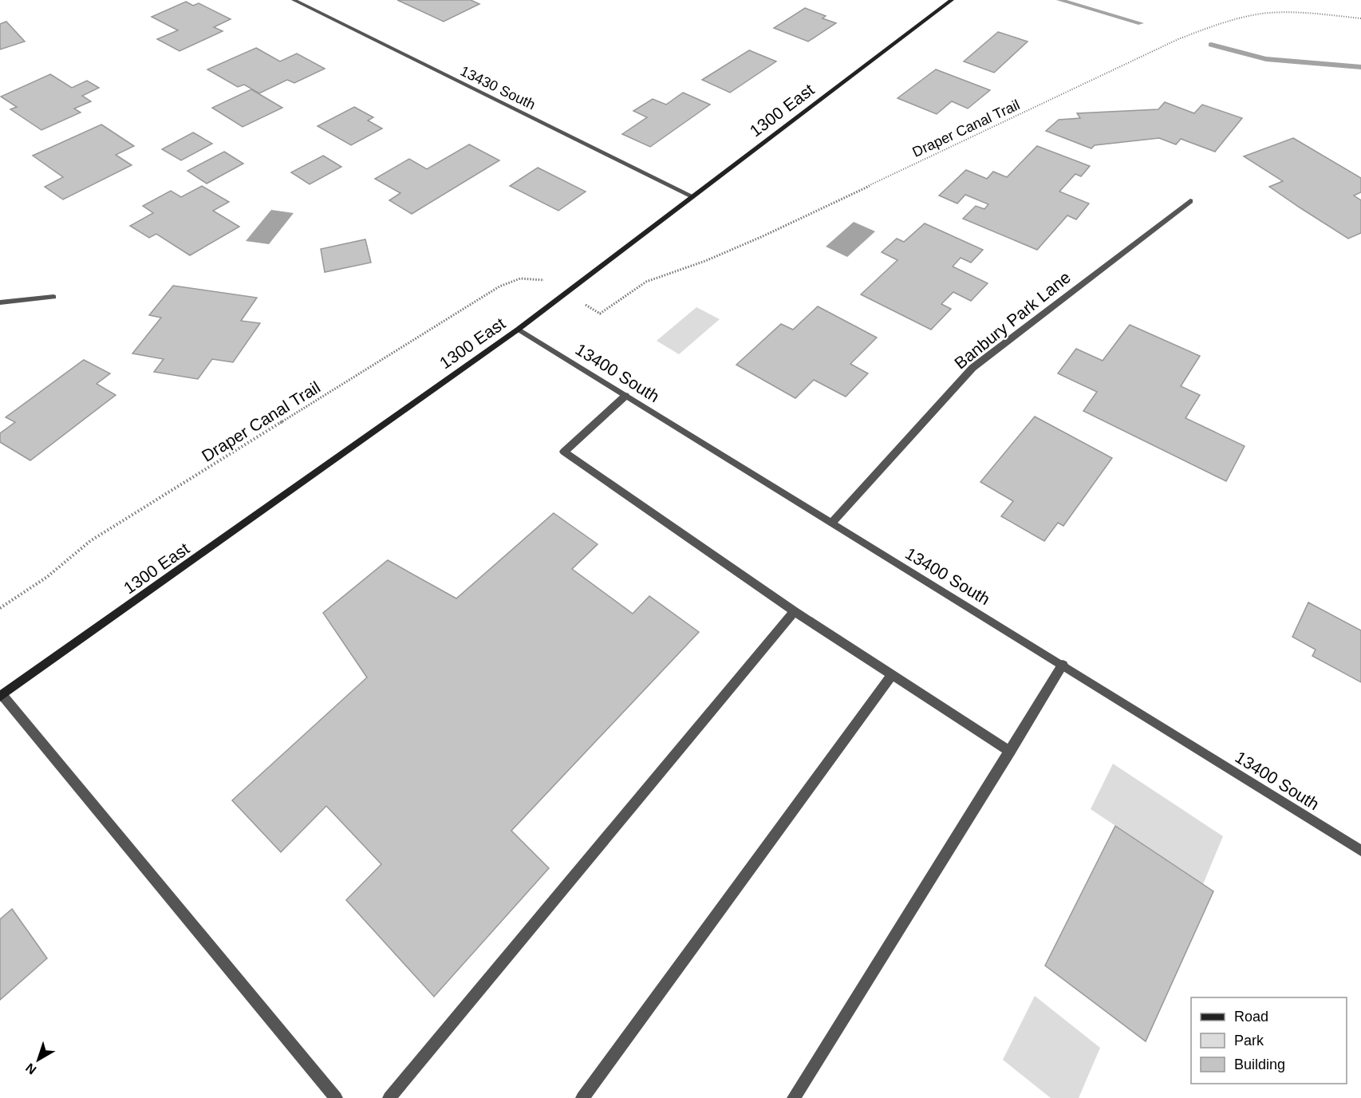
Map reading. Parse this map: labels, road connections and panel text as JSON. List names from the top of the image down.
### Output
{
  "streets": {
    "main road": ["1300 East"],
    "street": ["13430 South", "Banbury Park Lane", "13400 South"],
    "path": ["Draper Canal Trail"]
  },
  "crossings": [
    ["13430 South", "1300 East"],
    ["1300 East", "13400 South"],
    ["Banbury Park Lane", "13400 South"]
  ],
  "legend": ["Road", "Park", "Building"],
  "north": "bottom left"
}
